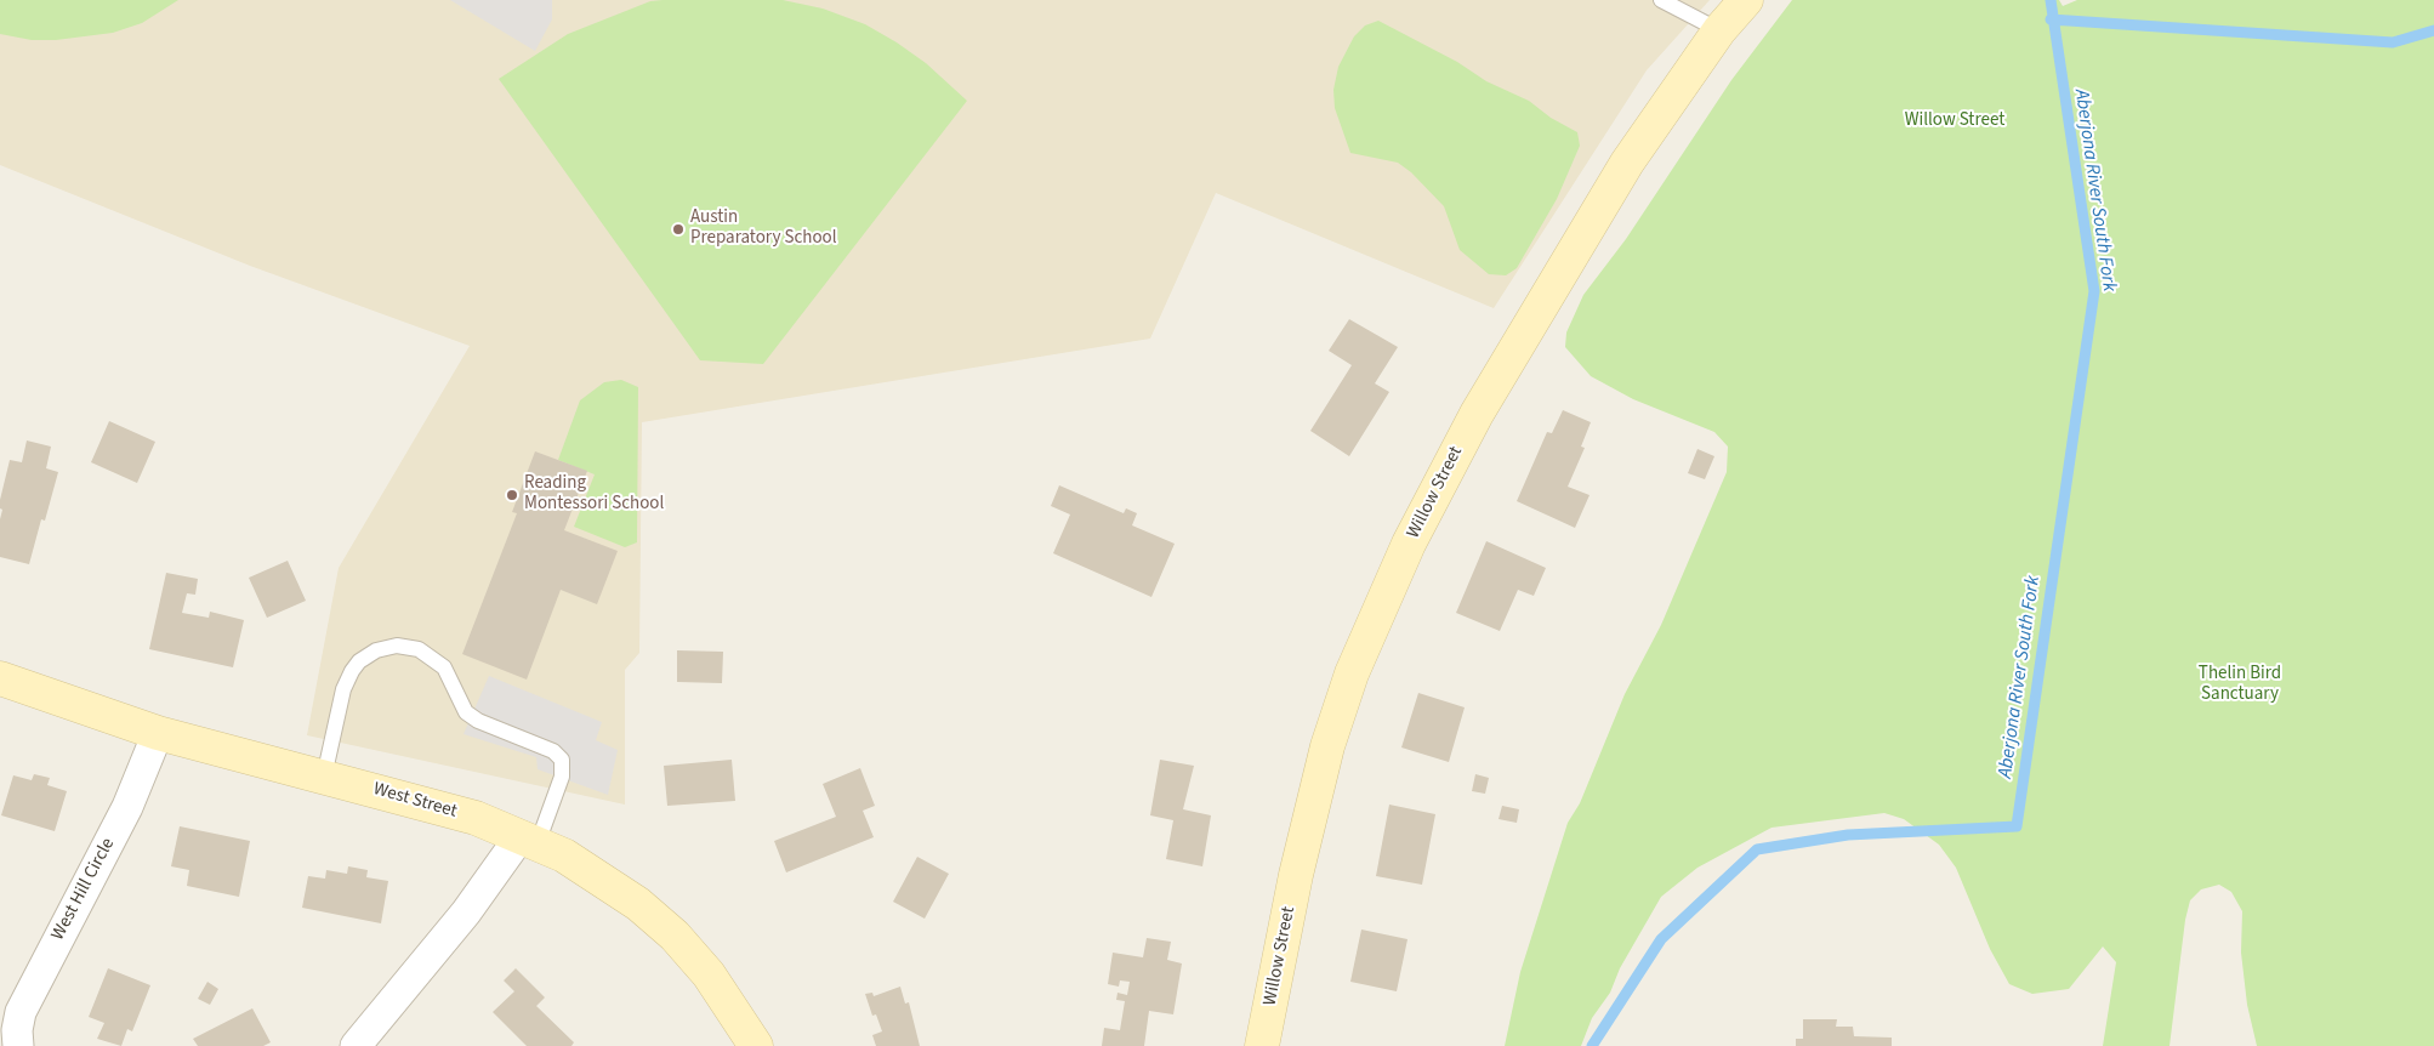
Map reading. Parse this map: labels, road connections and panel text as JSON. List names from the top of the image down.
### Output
{
  "streets": {
    "main road": ["Willow Street", "West Street"],
    "street": ["West Hill Circle"]
  },
  "crossings": [
    ["West Street", "West Hill Circle"]
  ],
  "water": ["Aberjona River South Fork"],
  "parks": ["Willow Street", "Thelin Bird Sanctuary"],
  "places": ["Austin Preparatory School", "Reading Montessori School"]
}
